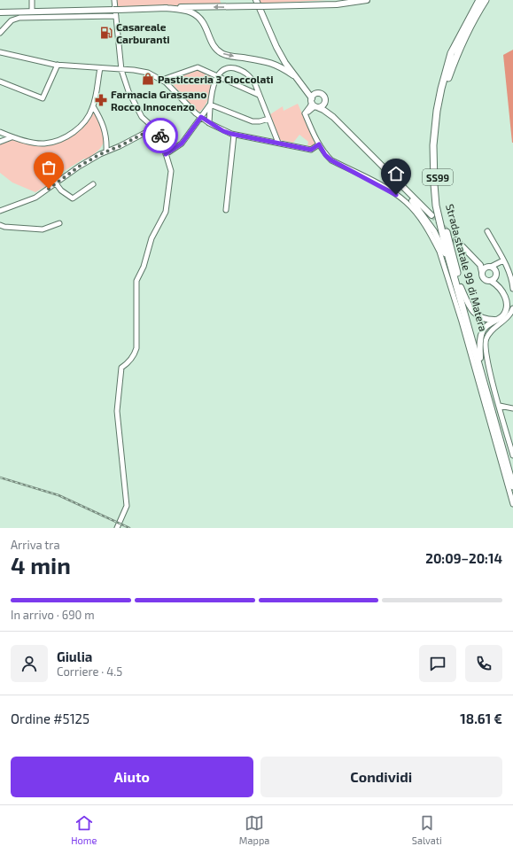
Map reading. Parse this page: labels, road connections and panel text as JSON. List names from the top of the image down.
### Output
{
  "streets": {
    "highway": ["SS99", "Strada statale 99 di Matera"]
  },
  "crossings": [
    ["SS99", "Strada statale 99 di Matera"]
  ],
  "places": {
    "fuel station": ["Casareale Carburanti"],
    "shop": ["Pasticceria 3 Cioccolati"],
    "pharmacy": ["Farmacia Grassano Rocco Innocenzo"]
  },
  "page": {
    "heading": ["4 min", "Arriva tra", "20:09–20:14"],
    "panel": [
      "Giulia",
      "Corriere · 4.5",
      "Ordine #5125",
      "18.61 €"
    ],
    "bar": "In arrivo · 690 m",
    "buttons": ["Aiuto", "Condividi"],
    "tabs": ["Home", "Mappa", "Salvati"]
  }
}
